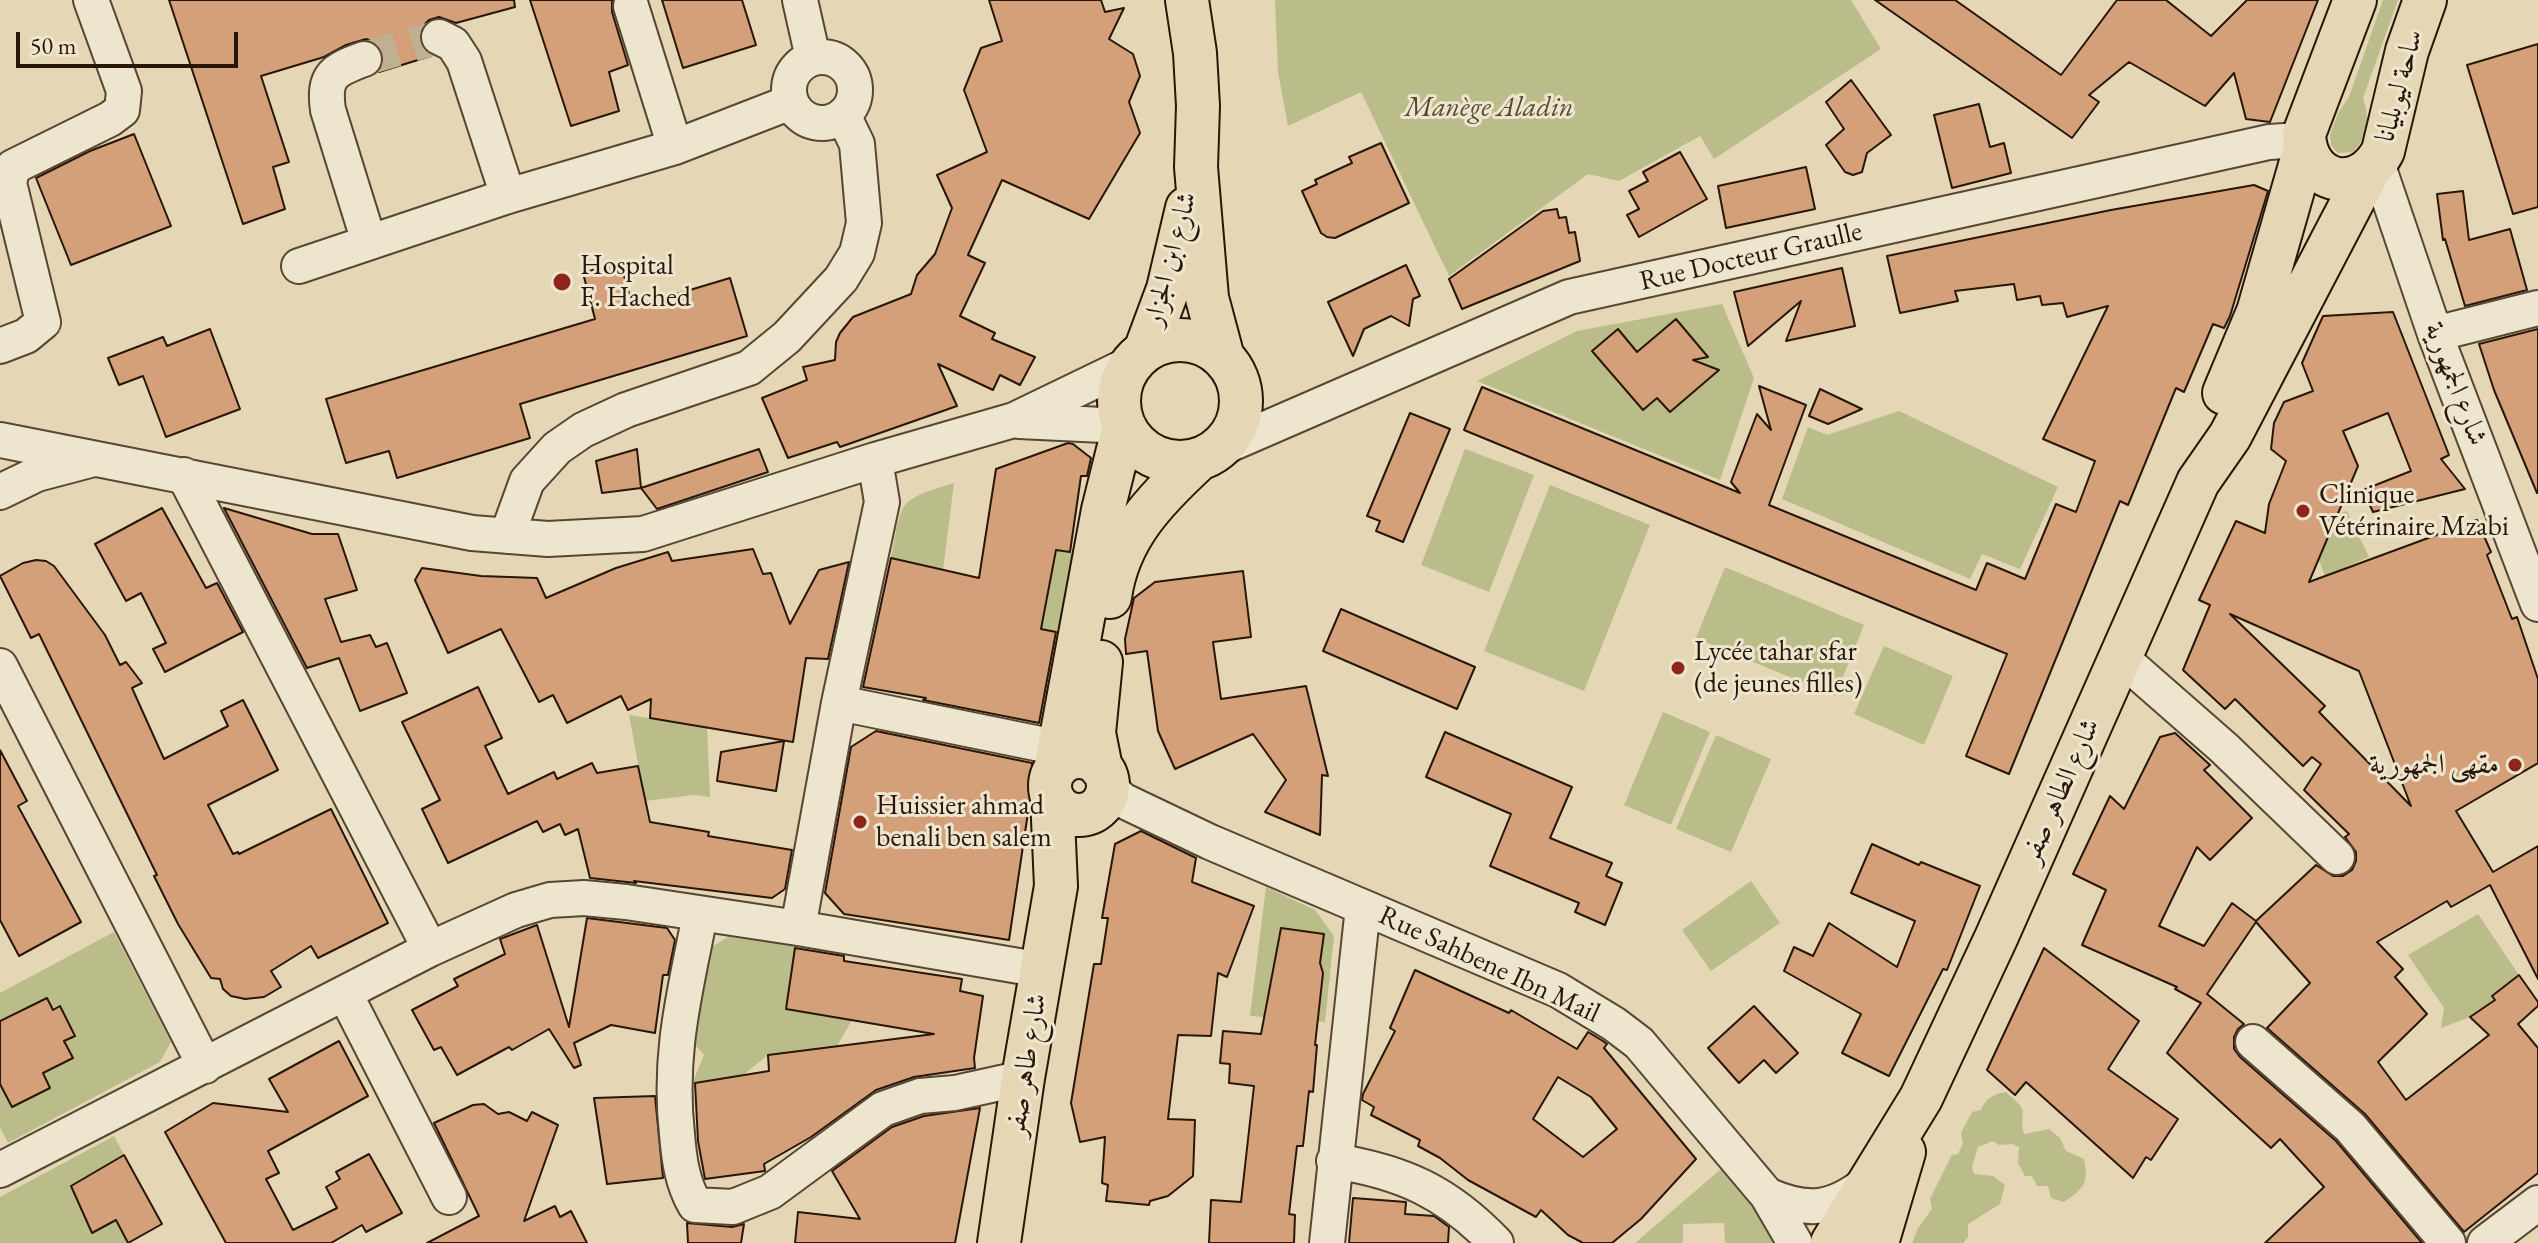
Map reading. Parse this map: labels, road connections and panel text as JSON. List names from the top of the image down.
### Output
{
  "streets": {
    "main road": [
      "ساحة ليوبليانا",
      "شارع ابن الجزار",
      "شارع الطاهر صفر",
      "شارع طاهر صفر"
    ],
    "street": ["Rue Docteur Graulle", "شارع الجمهورية", "Rue Sahbene Ibn Mail"]
  },
  "crossings": [
    ["ساحة ليوبليانا", "Rue Docteur Graulle"],
    ["ساحة ليوبليانا", "شارع الجمهورية"],
    ["ساحة ليوبليانا", "شارع الطاهر صفر"],
    ["Rue Docteur Graulle", "شارع ابن الجزار"],
    ["Rue Docteur Graulle", "شارع الطاهر صفر"],
    ["Rue Docteur Graulle", "شارع طاهر صفر"],
    ["شارع ابن الجزار", "شارع طاهر صفر"],
    ["شارع الجمهورية", "شارع الطاهر صفر"],
    ["Rue Sahbene Ibn Mail", "شارع طاهر صفر"]
  ],
  "parks": ["Manège Aladin"],
  "places": [
    "Hospital F. Hached",
    "Clinique Vétérinaire Mzabi",
    "Lycée tahar sfar (de jeunes filles)",
    "مقهى الجمهورية",
    "Huissier ahmad benali ben salem"
  ],
  "scale_bar": "50 m"
}
